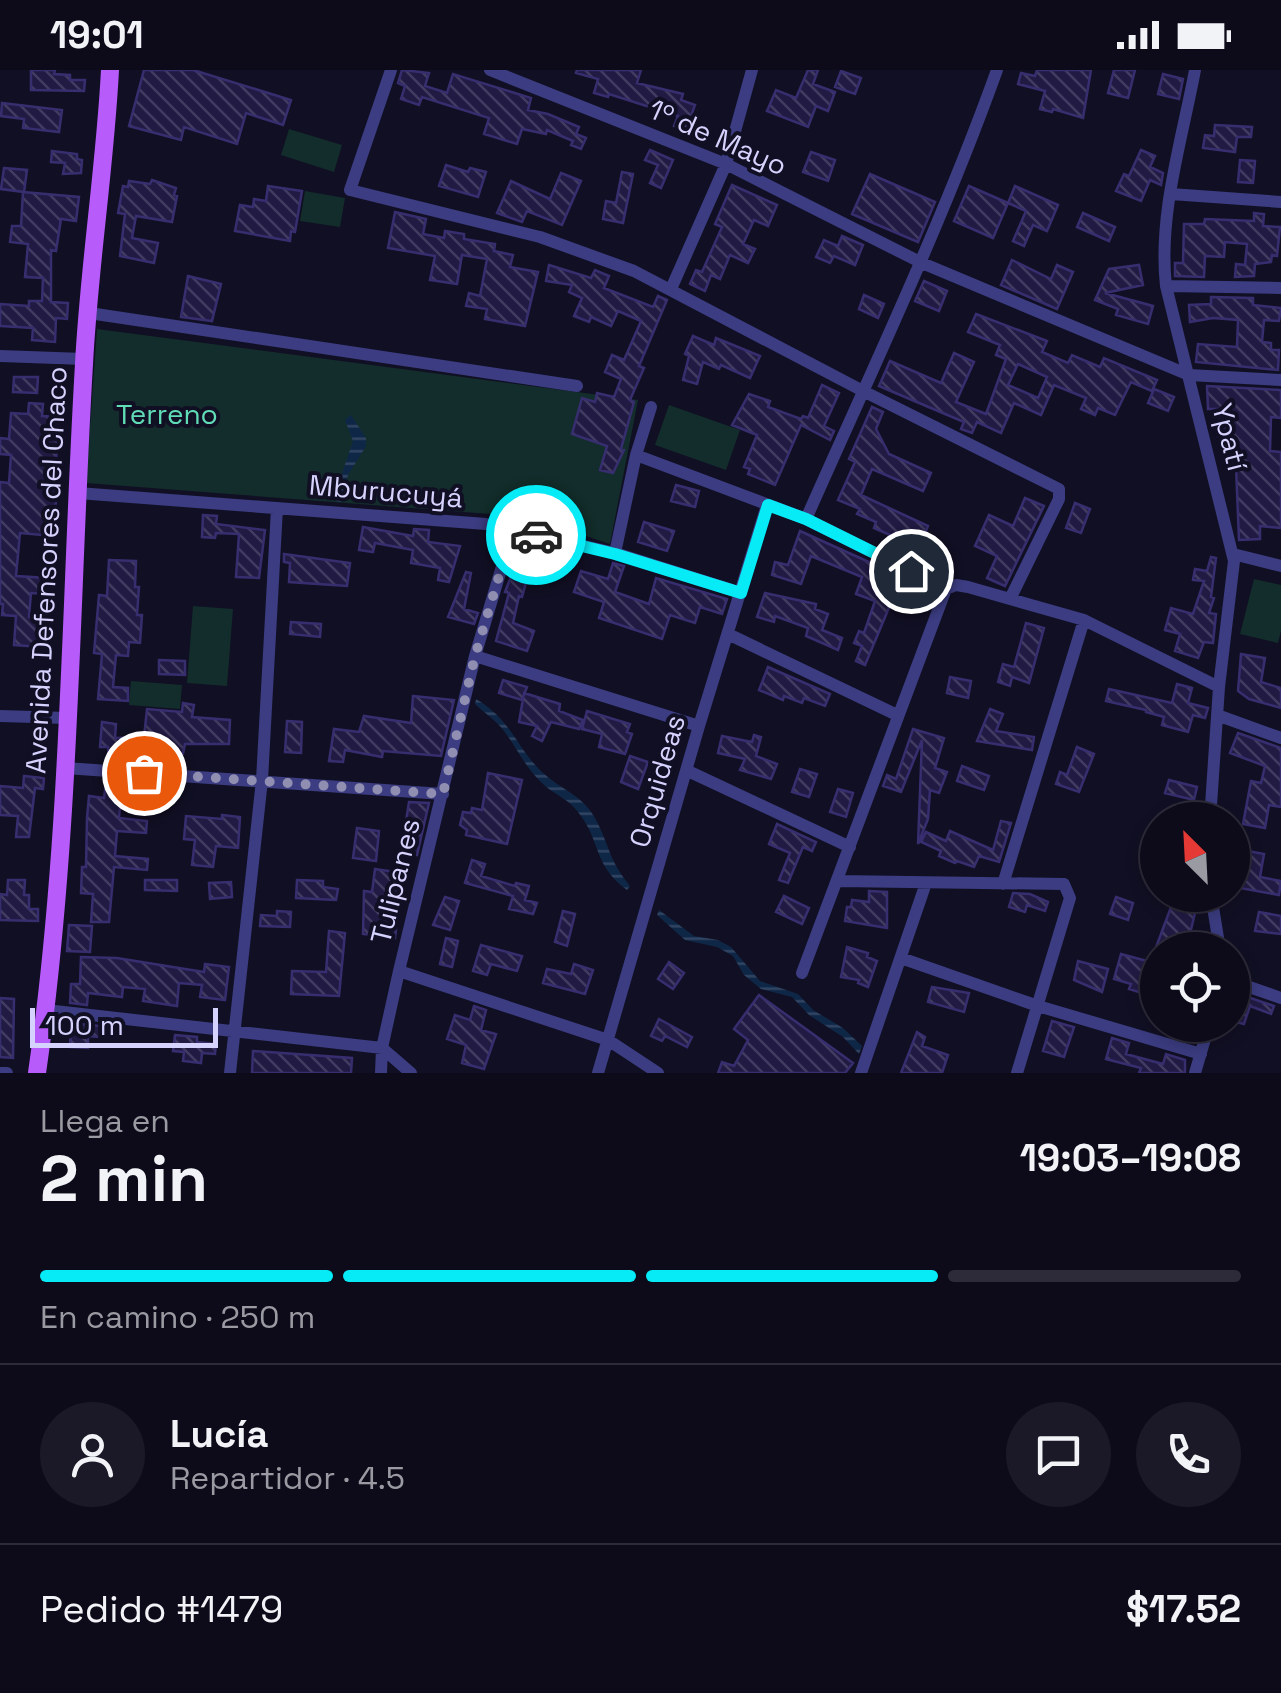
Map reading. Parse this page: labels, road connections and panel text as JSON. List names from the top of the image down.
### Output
{
  "streets": {
    "main road": ["Avenida Defensores del Chaco"],
    "street": [
      "1º de Mayo",
      "Ypatí",
      "Mburucuyá",
      "Orquideas",
      "Tulipanes"
    ]
  },
  "crossings": [
    ["1º de Mayo", "Ypatí"],
    ["Mburucuyá", "Avenida Defensores del Chaco"],
    ["Mburucuyá", "Orquideas"],
    ["Mburucuyá", "Tulipanes"]
  ],
  "parks": ["Terreno"],
  "scale_bar": "100 m",
  "north": "top left",
  "page": {
    "status": "19:01",
    "scale": "100 m",
    "heading": ["2 min", "Llega en", "19:03–19:08"],
    "panel": [
      "Lucía",
      "Repartidor · 4.5",
      "Pedido #1479",
      "$17.52"
    ],
    "bar": "En camino · 250 m"
  }
}
